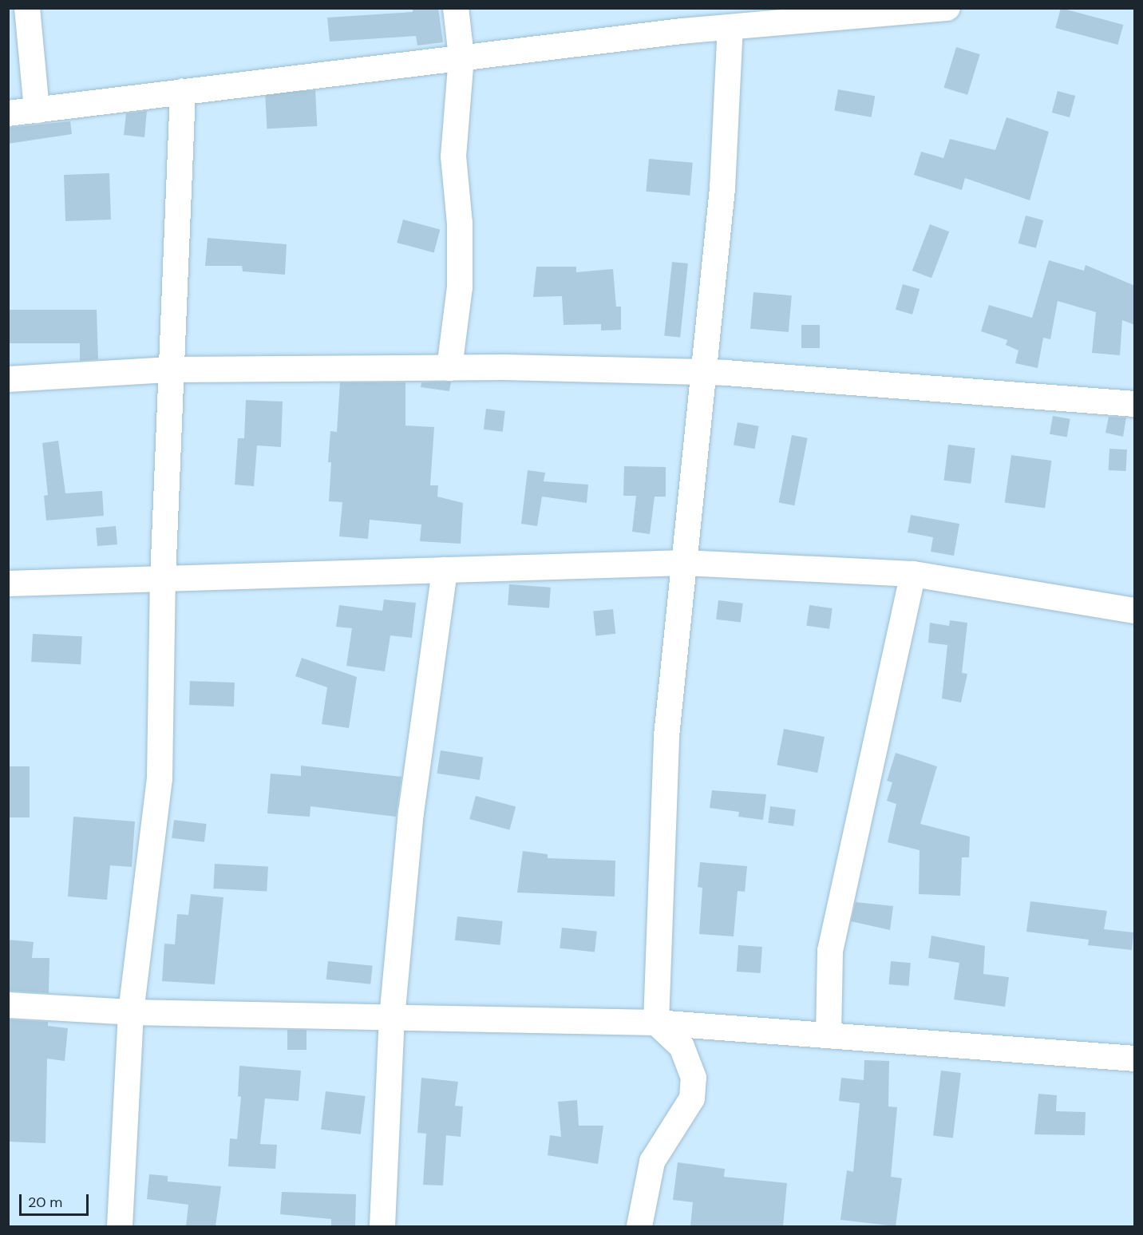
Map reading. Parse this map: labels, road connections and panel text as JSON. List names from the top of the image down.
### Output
{
  "scale_bar": "20 m"
}
